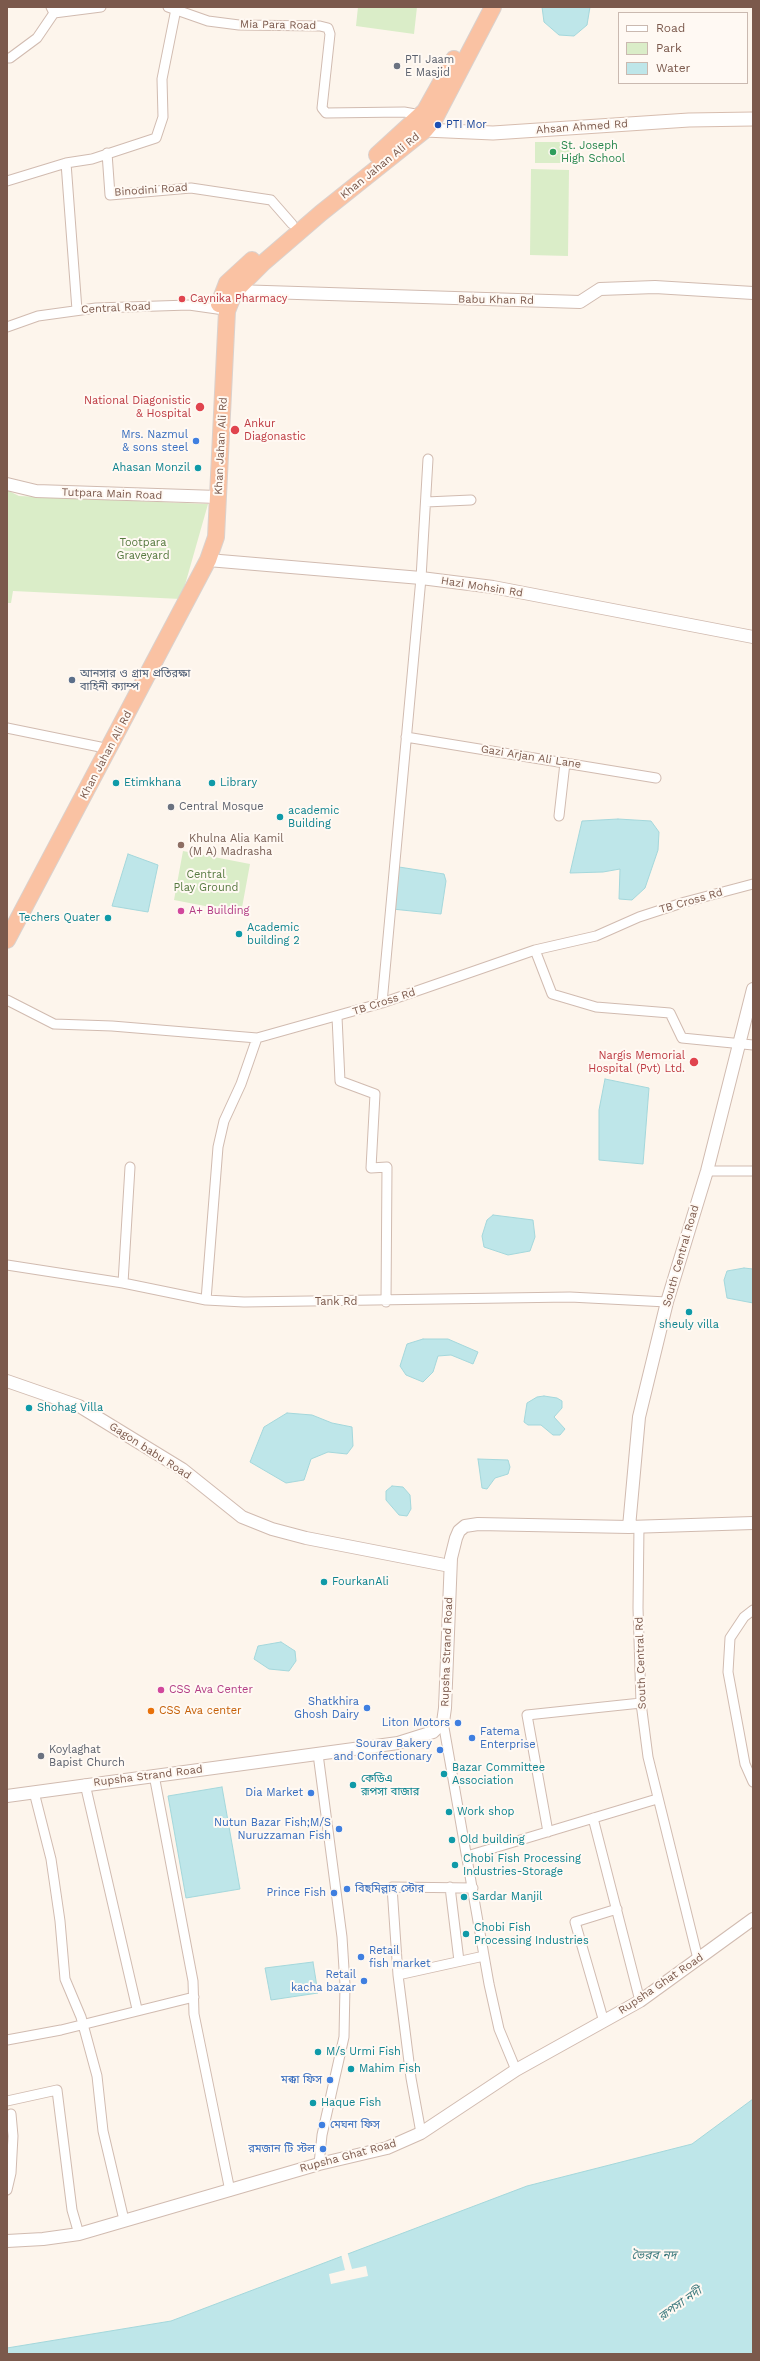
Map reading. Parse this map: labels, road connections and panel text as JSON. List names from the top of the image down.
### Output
{
  "streets": {
    "highway": ["Khan Jahan Ali Rd"],
    "main road": ["Ahsan Ahmed Rd"],
    "street": [
      "Mia Para Road",
      "Binodini Road",
      "Babu Khan Rd",
      "Central Road",
      "Tutpara Main Road",
      "Hazi Mohsin Rd",
      "Gazi Arjan Ali Lane",
      "TB Cross Rd",
      "South Central Road",
      "Tank Rd",
      "Gagon babu Road",
      "Rupsha Strand Road",
      "South Central Rd",
      "Rupsha Ghat Road"
    ]
  },
  "crossings": [
    ["Mia Para Road", "Ahsan Ahmed Rd"],
    ["Mia Para Road", "Khan Jahan Ali Rd"],
    ["Ahsan Ahmed Rd", "Khan Jahan Ali Rd"],
    ["Khan Jahan Ali Rd", "Binodini Road"],
    ["Khan Jahan Ali Rd", "Babu Khan Rd"],
    ["Khan Jahan Ali Rd", "Central Road"],
    ["Khan Jahan Ali Rd", "Tutpara Main Road"],
    ["Khan Jahan Ali Rd", "Hazi Mohsin Rd"],
    ["South Central Road", "Tank Rd"],
    ["South Central Road", "Rupsha Strand Road"],
    ["South Central Road", "South Central Rd"],
    ["Gagon babu Road", "Rupsha Strand Road"],
    ["Rupsha Strand Road", "South Central Rd"],
    ["South Central Rd", "Rupsha Ghat Road"]
  ],
  "water": ["ভৈরব নদ", "রূপসা নদী"],
  "parks": ["Tootpara Graveyard", "Central Play Ground"],
  "places": [
    "PTI Jaam E Masjid",
    "PTI Mor",
    "St. Joseph High School",
    "Caynika Pharmacy",
    "National Diagonistic & Hospital",
    "Ankur Diagonastic",
    "Mrs. Nazmul & sons steel",
    "Ahasan Monzil",
    "আনসার ও গ্রাম প্রতিরক্ষা বাহিনী ক্যাম্প",
    "Etimkhana",
    "Library",
    "Central Mosque",
    "academic Building",
    "Khulna Alia Kamil (M A) Madrasha",
    "A+ Building",
    "Techers Quater",
    "Academic building 2",
    "Nargis Memorial Hospital (Pvt) Ltd.",
    "sheuly villa",
    "Shohag Villa",
    "FourkanAli",
    "CSS Ava Center",
    "Shatkhira Ghosh Dairy",
    "CSS Ava center",
    "Liton Motors",
    "Fatema Enterprise",
    "Sourav Bakery and Confectionary",
    "Koylaghat Bapist Church",
    "Bazar Committee Association",
    "কেডিএ রূপসা বাজার",
    "Dia Market",
    "Work shop",
    "Nutun Bazar Fish;M/S Nuruzzaman Fish",
    "Old building",
    "Chobi Fish Processing Industries-Storage",
    "বিছমিল্লাহ স্টোর",
    "Prince Fish",
    "Sardar Manjil",
    "Chobi Fish Processing Industries",
    "Retail fish market",
    "Retail kacha bazar",
    "M/s Urmi Fish",
    "Mahim Fish",
    "মক্কা ফিস",
    "Haque Fish",
    "মেঘনা ফিস",
    "রমজান টি স্টল"
  ],
  "legend": ["Road", "Park", "Water"]
}
